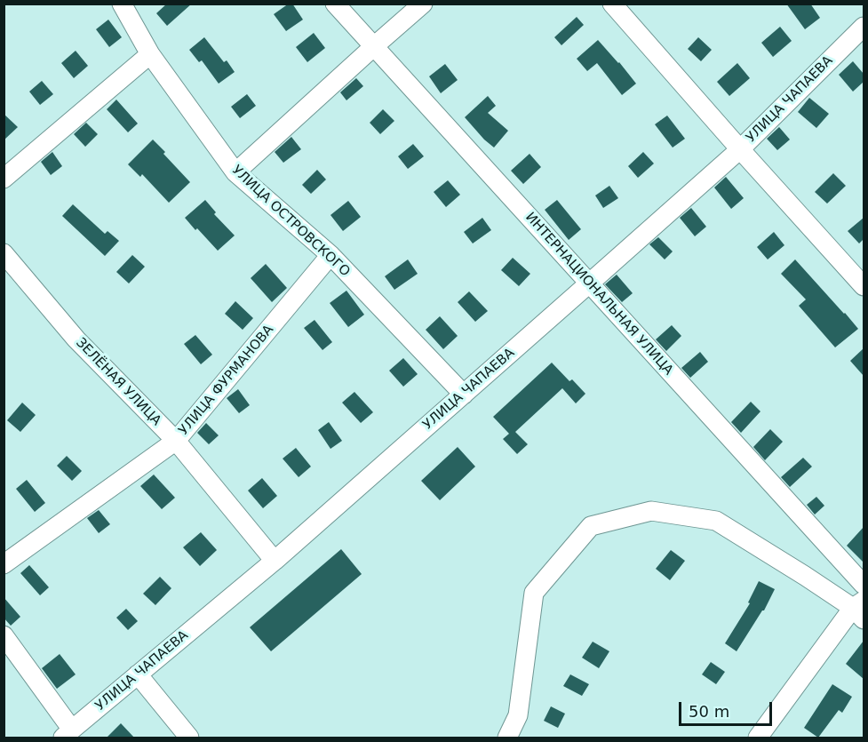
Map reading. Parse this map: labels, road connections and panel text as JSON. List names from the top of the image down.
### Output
{
  "streets": {
    "street": [
      "УЛИЦА ЧАПАЕВА",
      "УЛИЦА ОСТРОВСКОГО",
      "ИНТЕРНАЦИОНАЛЬНАЯ УЛИЦА",
      "УЛИЦА ФУРМАНОВА",
      "ЗЕЛЁНАЯ УЛИЦА"
    ]
  },
  "crossings": [
    ["УЛИЦА ЧАПАЕВА", "УЛИЦА ОСТРОВСКОГО"],
    ["УЛИЦА ЧАПАЕВА", "ИНТЕРНАЦИОНАЛЬНАЯ УЛИЦА"],
    ["УЛИЦА ЧАПАЕВА", "ЗЕЛЁНАЯ УЛИЦА"],
    ["УЛИЦА ОСТРОВСКОГО", "УЛИЦА ФУРМАНОВА"],
    ["УЛИЦА ФУРМАНОВА", "ЗЕЛЁНАЯ УЛИЦА"]
  ],
  "scale_bar": "50 m"
}
